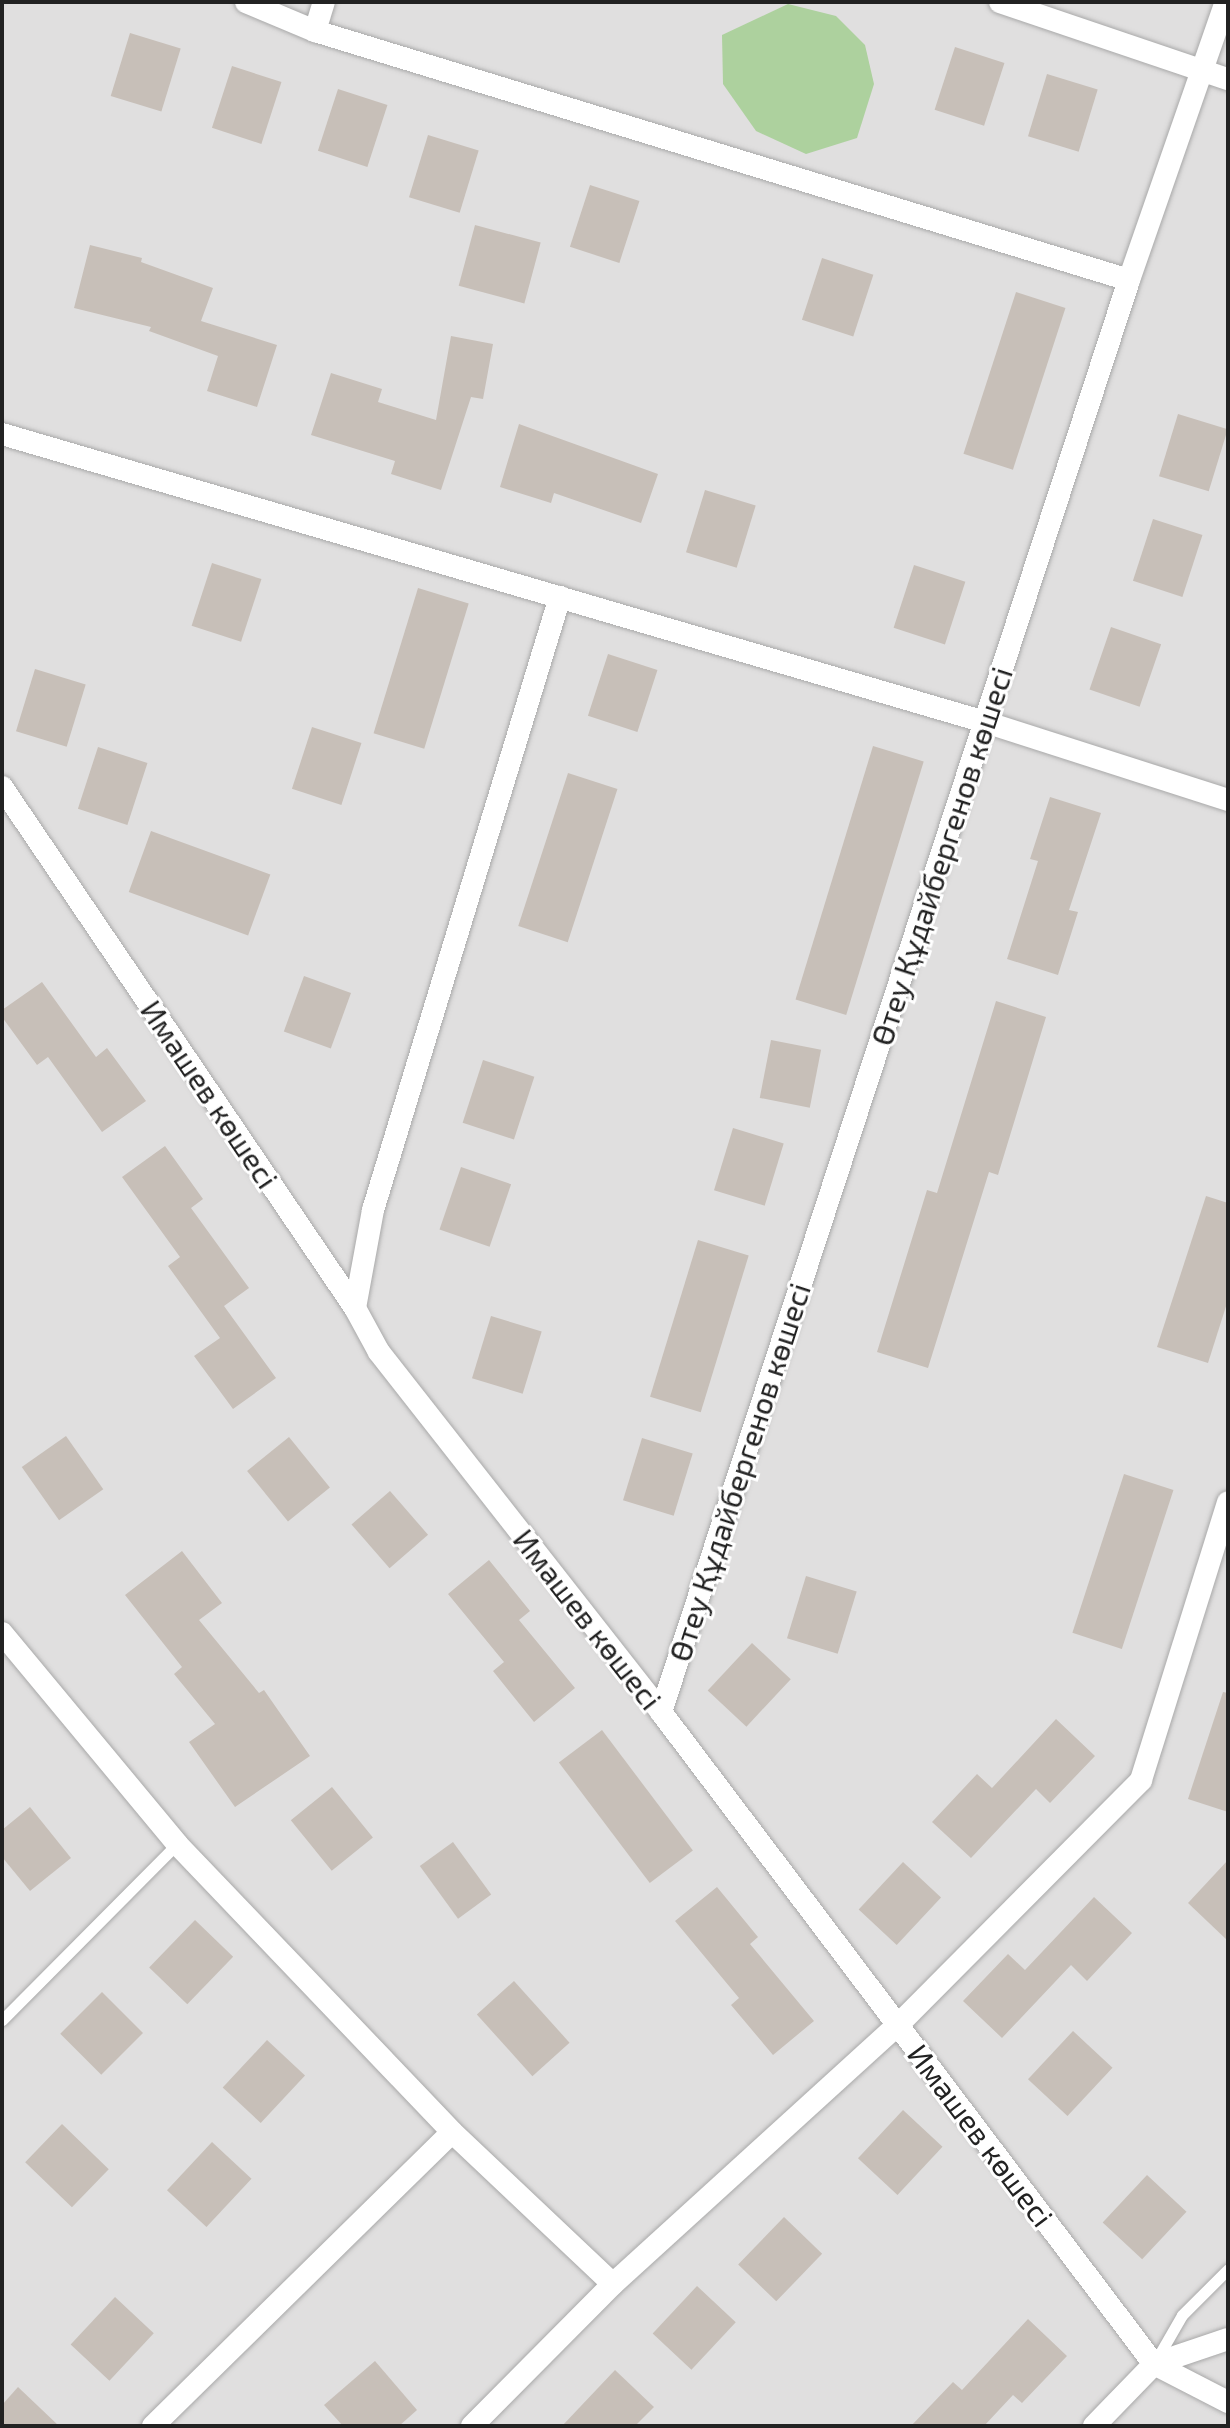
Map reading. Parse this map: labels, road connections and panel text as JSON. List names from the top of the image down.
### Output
{
  "streets": {
    "street": ["Өтеу Құдайбергенов көшесі", "Имашев көшесі"]
  },
  "crossings": [
    ["Өтеу Құдайбергенов көшесі", "Имашев көшесі"]
  ]
}
